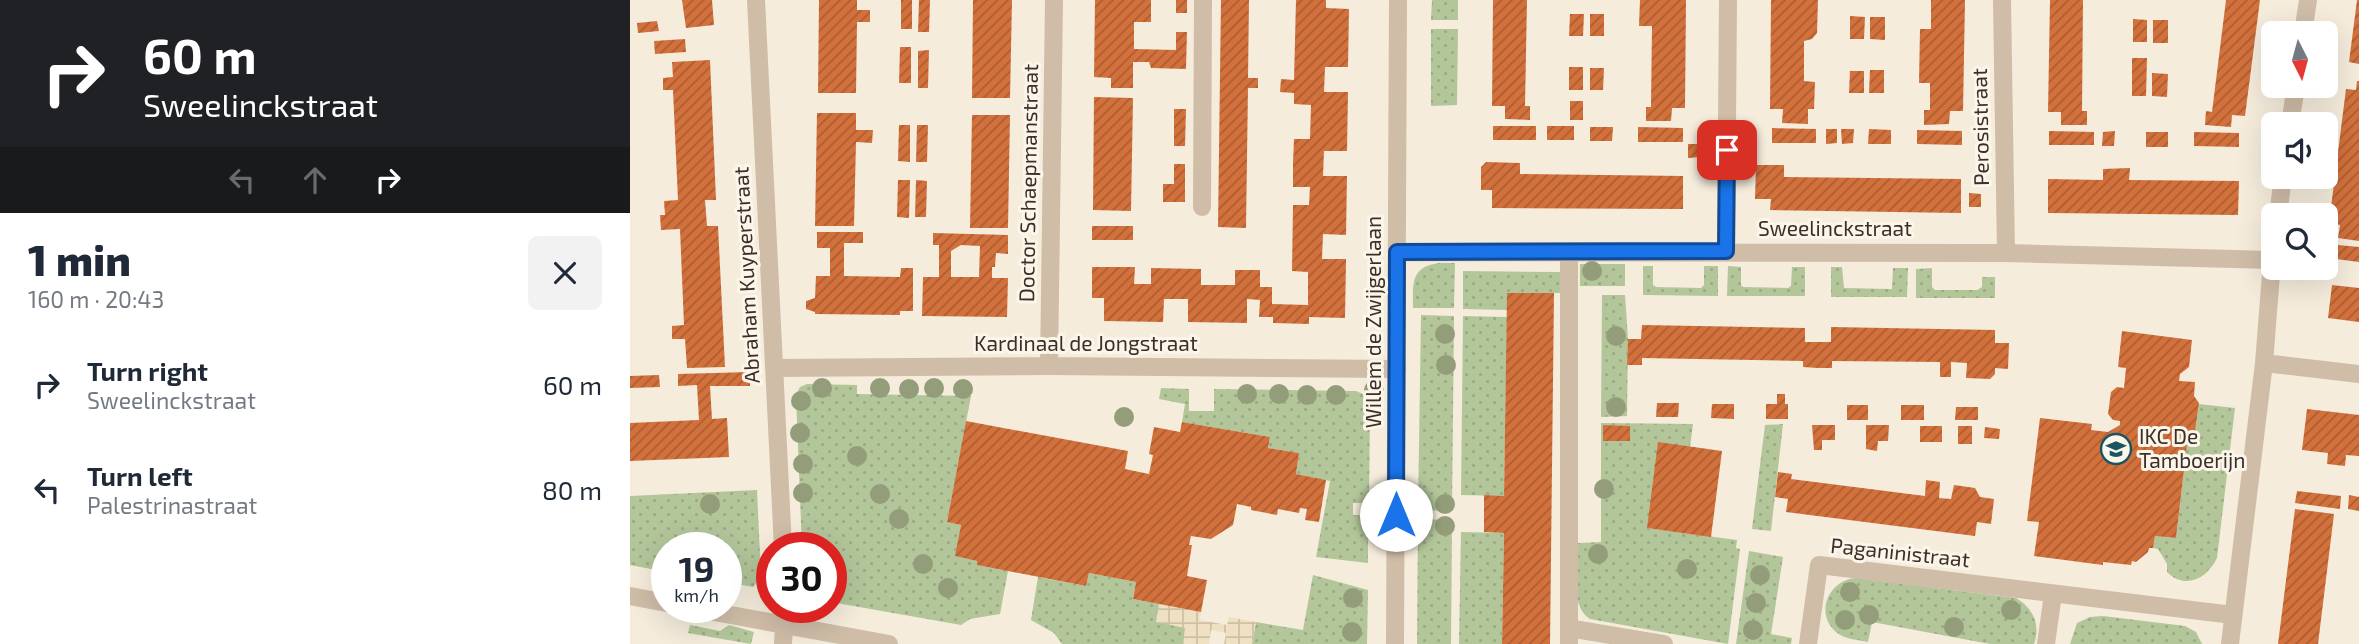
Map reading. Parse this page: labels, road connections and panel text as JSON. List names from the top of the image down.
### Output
{
  "streets": {
    "street": [
      "Perosistraat",
      "Doctor Schaepmanstraat",
      "Sweelinckstraat",
      "Abraham Kuyperstraat",
      "Willem de Zwijgerlaan",
      "Kardinaal de Jongstraat",
      "Paganinistraat"
    ]
  },
  "crossings": [
    ["Perosistraat", "Sweelinckstraat"],
    ["Doctor Schaepmanstraat", "Kardinaal de Jongstraat"],
    ["Sweelinckstraat", "Willem de Zwijgerlaan"],
    ["Abraham Kuyperstraat", "Kardinaal de Jongstraat"],
    ["Willem de Zwijgerlaan", "Kardinaal de Jongstraat"]
  ],
  "places": {
    "school or university": ["IKC De Tamboerijn"]
  },
  "north": "bottom",
  "page": {
    "turn": ["60 m", "Sweelinckstraat"],
    "heading": ["1 min", "160 m · 20:43"],
    "list": [
      {
        "name": "Turn right",
        "note": "Sweelinckstraat",
        "value": "60 m"
      },
      {
        "name": "Turn left",
        "note": "Palestrinastraat",
        "value": "80 m"
      }
    ],
    "speed": "19 km/h",
    "limit": "30"
  }
}
